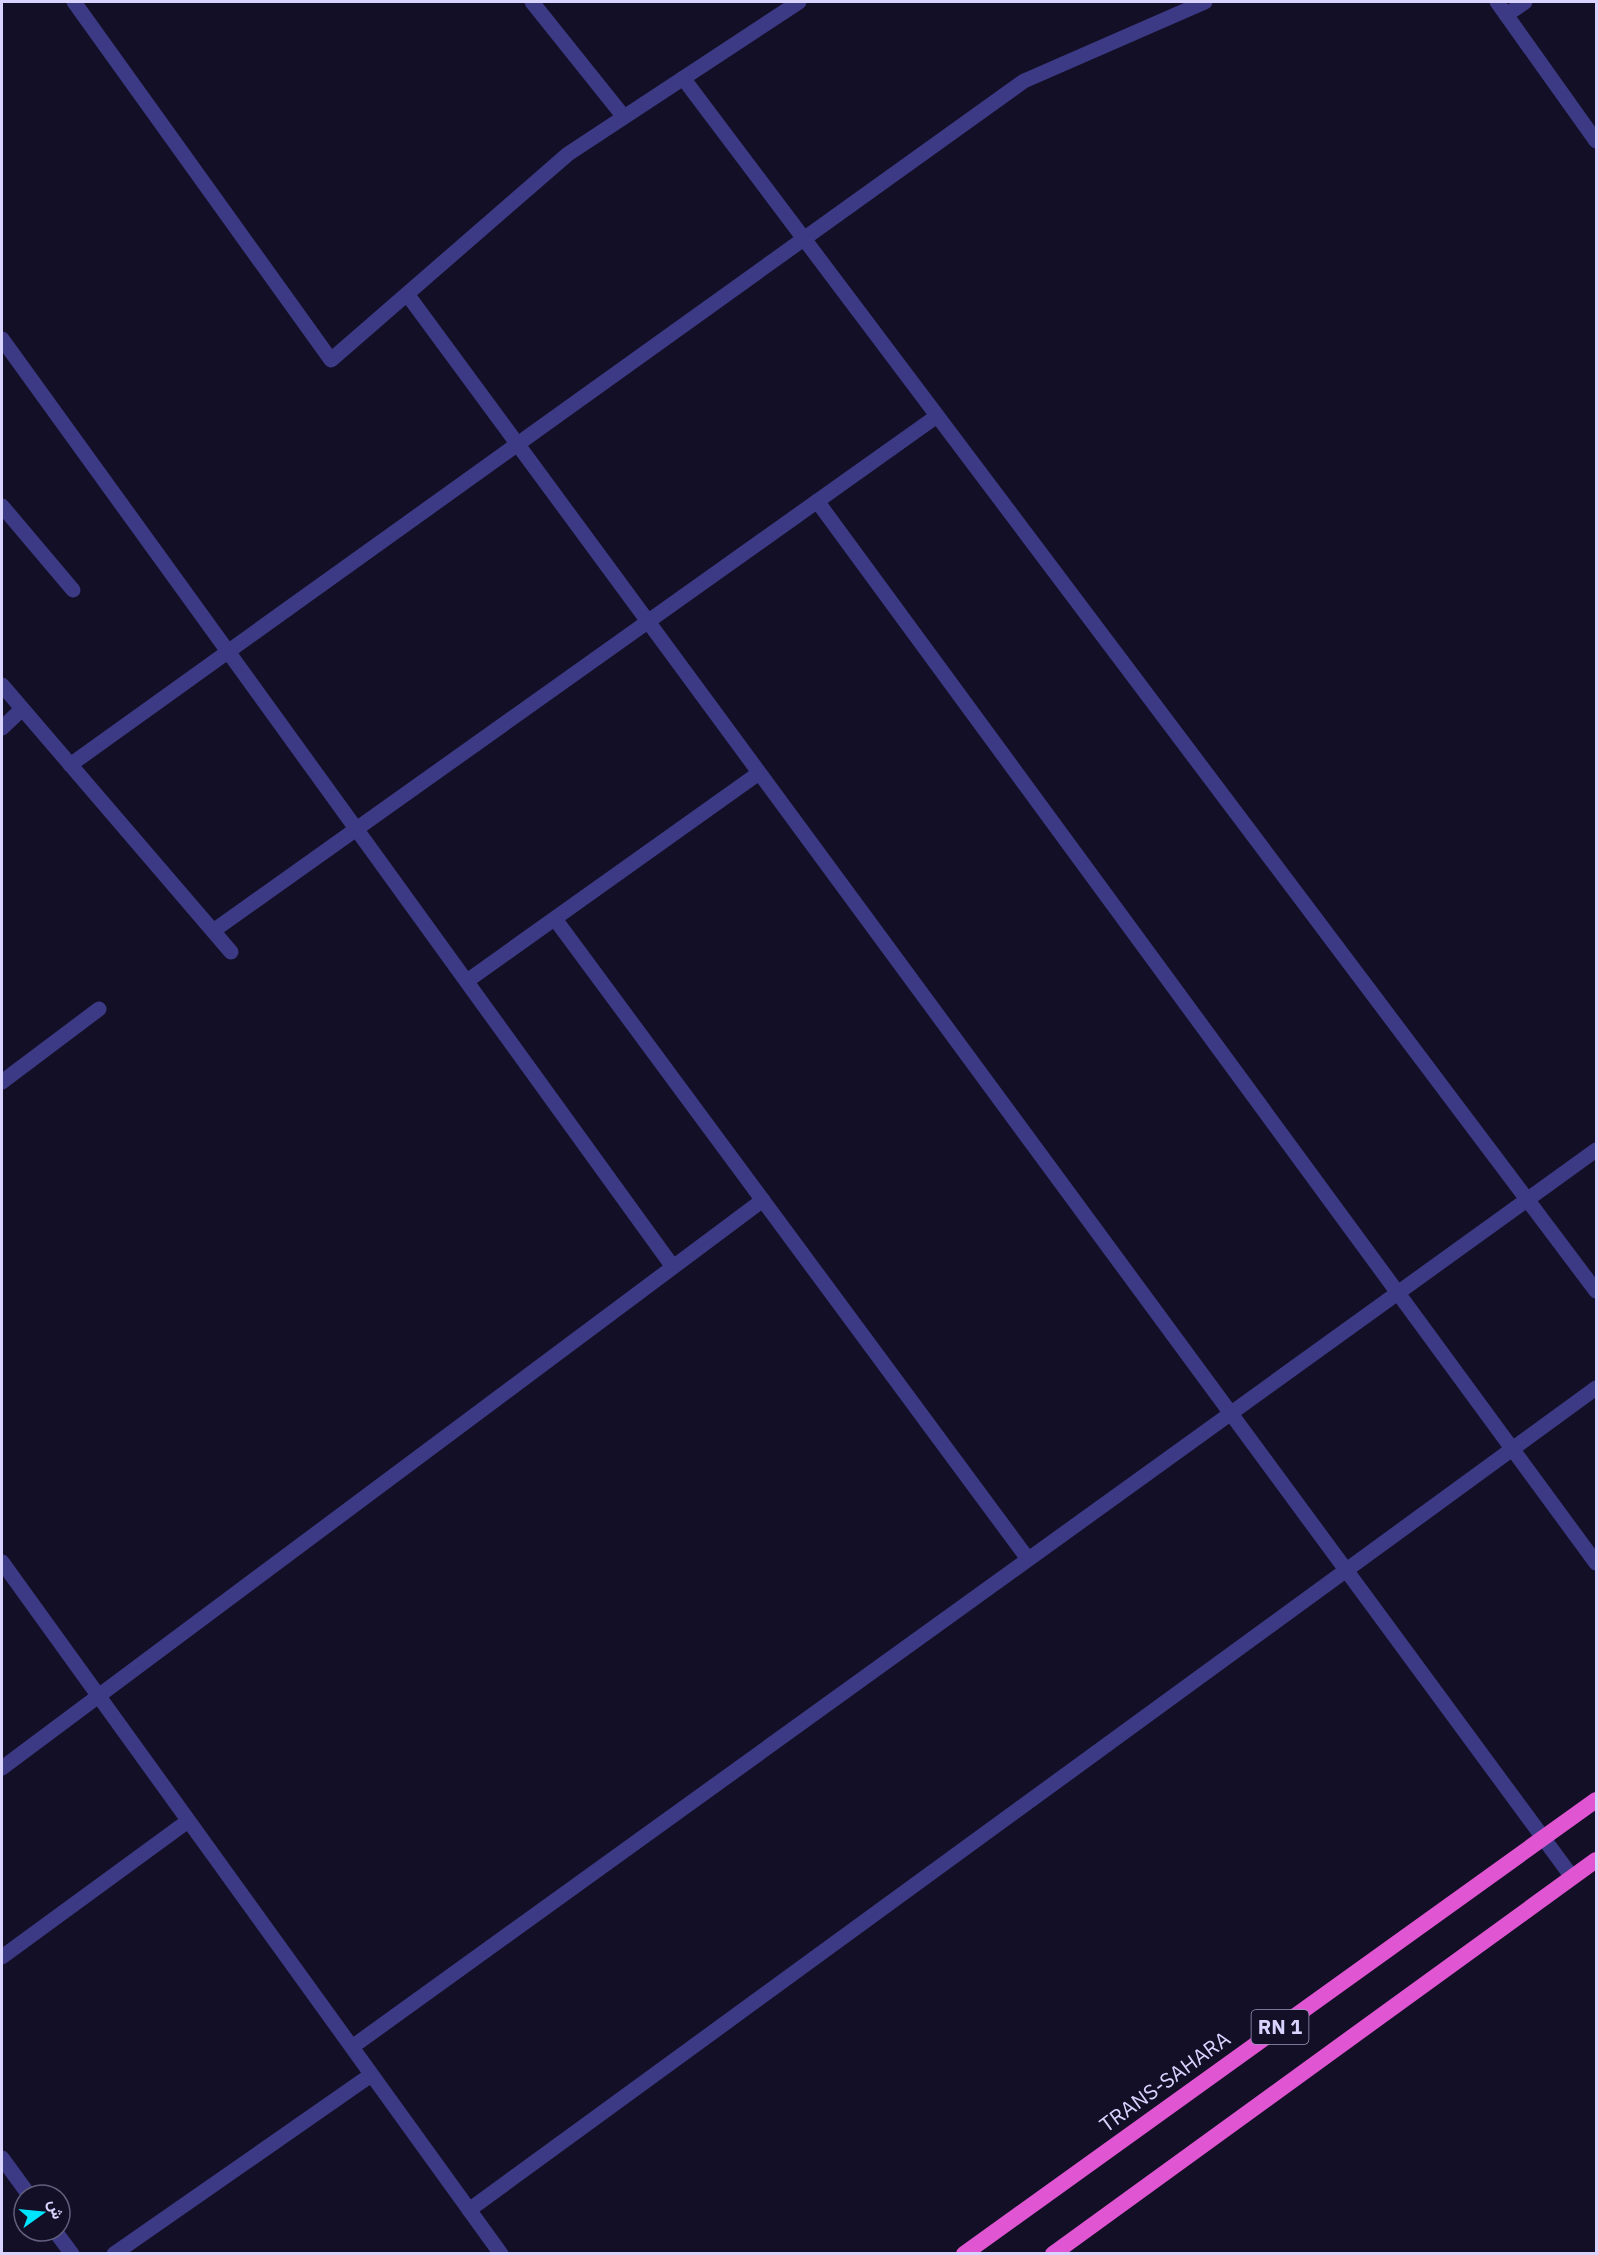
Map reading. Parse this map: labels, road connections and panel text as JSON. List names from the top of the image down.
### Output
{
  "streets": {
    "highway": ["RN 1", "TRANS-SAHARA"]
  },
  "north": "right"
}
